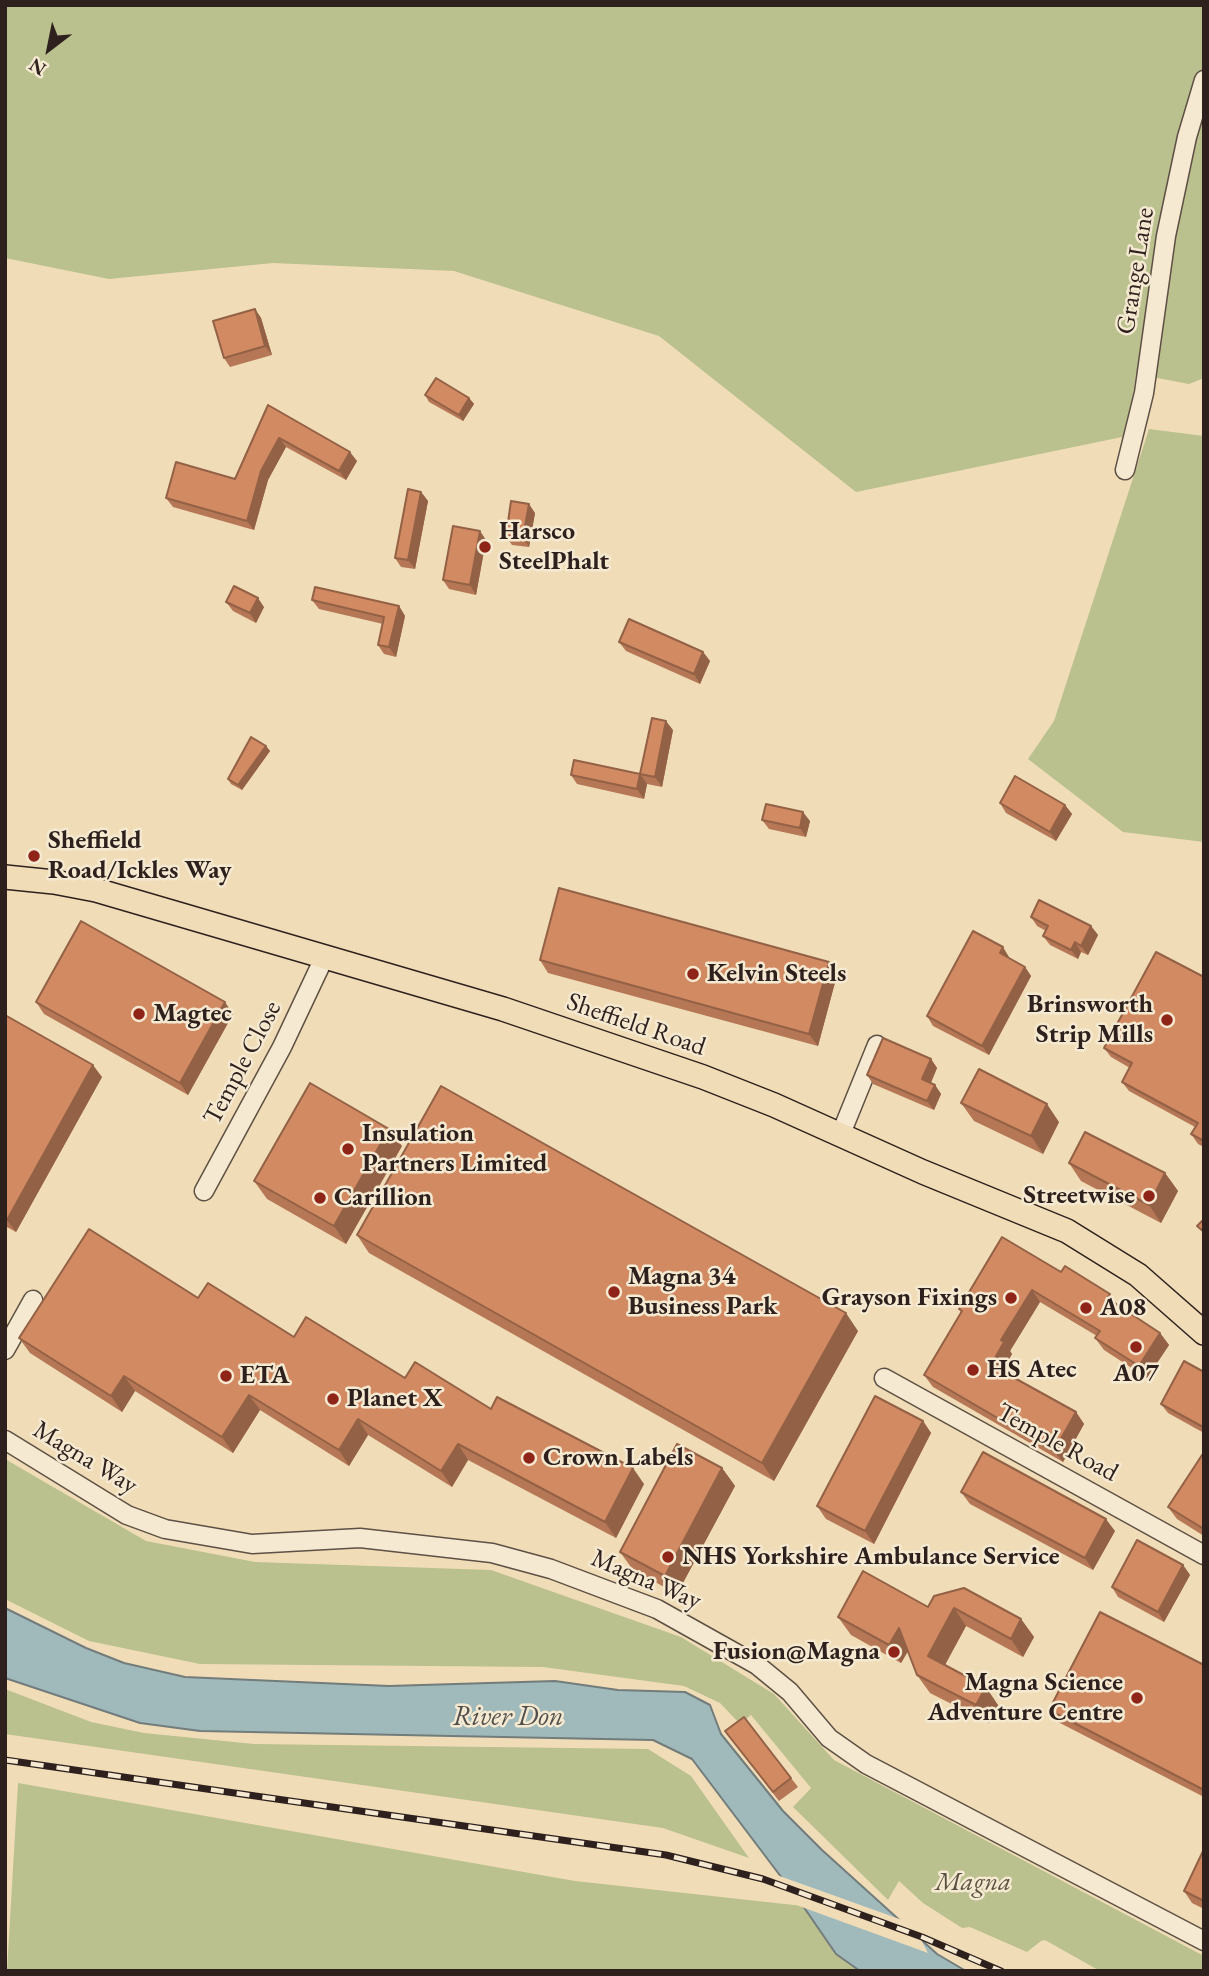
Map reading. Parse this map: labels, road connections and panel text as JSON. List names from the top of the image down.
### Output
{
  "streets": {
    "main road": ["Sheffield Road"],
    "street": [
      "Grange Lane",
      "Temple Close",
      "Temple Road",
      "Magna Way"
    ]
  },
  "crossings": [
    ["Sheffield Road", "Temple Close"]
  ],
  "water": ["River Don"],
  "parks": ["Magna"],
  "places": [
    "Harsco SteelPhalt",
    "Sheffield Road/Ickles Way",
    "Kelvin Steels",
    "Magtec",
    "Brinsworth Strip Mills",
    "Insulation Partners Limited",
    "Streetwise",
    "Carillion",
    "Magna 34 Business Park",
    "Grayson Fixings",
    "A08",
    "A07",
    "HS Atec",
    "ETA",
    "Planet X",
    "Crown Labels",
    "NHS Yorkshire Ambulance Service",
    "Fusion@Magna",
    "Magna Science Adventure Centre"
  ],
  "north": "bottom left"
}
